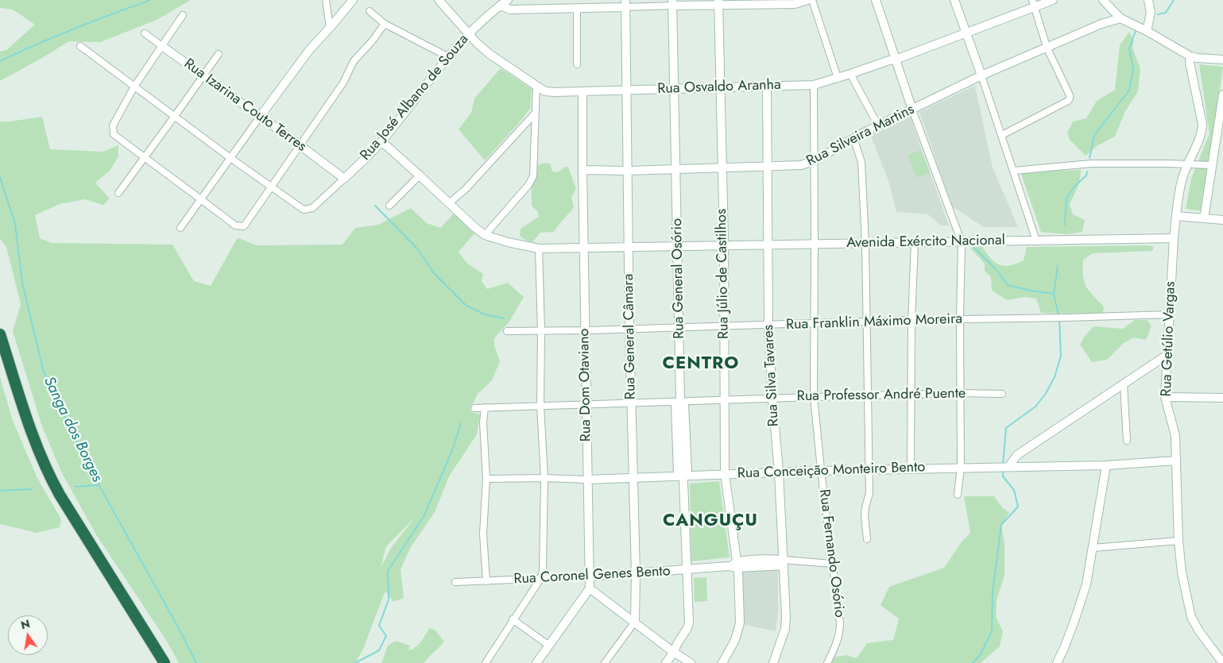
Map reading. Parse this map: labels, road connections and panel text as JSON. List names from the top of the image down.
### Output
{
  "streets": {
    "street": [
      "Rua Osvaldo Aranha",
      "Rua José Albano de Souza",
      "Rua Izarina Couto Terres",
      "Rua Silveira Martins",
      "Avenida Exército Nacional",
      "Rua Júlio de Castilhos",
      "Rua General Osório",
      "Rua Franklin Máximo Moreira",
      "Rua General Câmara",
      "Rua Getúlio Vargas",
      "Rua Silva Tavares",
      "Rua Dom Otaviano",
      "Rua Professor André Puente",
      "Rua Conceição Monteiro Bento",
      "Rua Fernando Osório",
      "Rua Coronel Genes Bento"
    ]
  },
  "crossings": [
    ["Rua Osvaldo Aranha", "Rua Júlio de Castilhos"],
    ["Rua Osvaldo Aranha", "Rua General Osório"],
    ["Rua Osvaldo Aranha", "Rua General Câmara"],
    ["Rua Osvaldo Aranha", "Rua Silva Tavares"],
    ["Rua Osvaldo Aranha", "Rua Dom Otaviano"],
    ["Rua Osvaldo Aranha", "Rua Fernando Osório"],
    ["Rua José Albano de Souza", "Rua Izarina Couto Terres"],
    ["Rua Silveira Martins", "Rua Júlio de Castilhos"],
    ["Rua Silveira Martins", "Rua General Osório"],
    ["Rua Silveira Martins", "Rua General Câmara"],
    ["Rua Silveira Martins", "Rua Silva Tavares"],
    ["Rua Silveira Martins", "Rua Dom Otaviano"],
    ["Rua Silveira Martins", "Rua Fernando Osório"],
    ["Avenida Exército Nacional", "Rua Júlio de Castilhos"],
    ["Avenida Exército Nacional", "Rua General Osório"],
    ["Avenida Exército Nacional", "Rua General Câmara"],
    ["Avenida Exército Nacional", "Rua Getúlio Vargas"],
    ["Avenida Exército Nacional", "Rua Silva Tavares"],
    ["Avenida Exército Nacional", "Rua Dom Otaviano"],
    ["Avenida Exército Nacional", "Rua Fernando Osório"],
    ["Rua Júlio de Castilhos", "Rua Franklin Máximo Moreira"],
    ["Rua Júlio de Castilhos", "Rua Professor André Puente"],
    ["Rua Júlio de Castilhos", "Rua Conceição Monteiro Bento"],
    ["Rua Júlio de Castilhos", "Rua Coronel Genes Bento"],
    ["Rua General Osório", "Rua Franklin Máximo Moreira"],
    ["Rua General Osório", "Rua Professor André Puente"],
    ["Rua General Osório", "Rua Conceição Monteiro Bento"],
    ["Rua General Osório", "Rua Coronel Genes Bento"],
    ["Rua Franklin Máximo Moreira", "Rua General Câmara"],
    ["Rua Franklin Máximo Moreira", "Rua Getúlio Vargas"],
    ["Rua Franklin Máximo Moreira", "Rua Silva Tavares"],
    ["Rua Franklin Máximo Moreira", "Rua Dom Otaviano"],
    ["Rua Franklin Máximo Moreira", "Rua Fernando Osório"],
    ["Rua General Câmara", "Rua Professor André Puente"],
    ["Rua General Câmara", "Rua Conceição Monteiro Bento"],
    ["Rua General Câmara", "Rua Coronel Genes Bento"],
    ["Rua Getúlio Vargas", "Rua Conceição Monteiro Bento"],
    ["Rua Silva Tavares", "Rua Professor André Puente"],
    ["Rua Silva Tavares", "Rua Conceição Monteiro Bento"],
    ["Rua Silva Tavares", "Rua Coronel Genes Bento"],
    ["Rua Dom Otaviano", "Rua Professor André Puente"],
    ["Rua Dom Otaviano", "Rua Conceição Monteiro Bento"],
    ["Rua Dom Otaviano", "Rua Coronel Genes Bento"],
    ["Rua Professor André Puente", "Rua Fernando Osório"],
    ["Rua Conceição Monteiro Bento", "Rua Fernando Osório"],
    ["Rua Fernando Osório", "Rua Coronel Genes Bento"]
  ],
  "districts": ["CENTRO", "CANGUÇU"],
  "water": ["Sanga dos Borges"],
  "north": "top"
}
